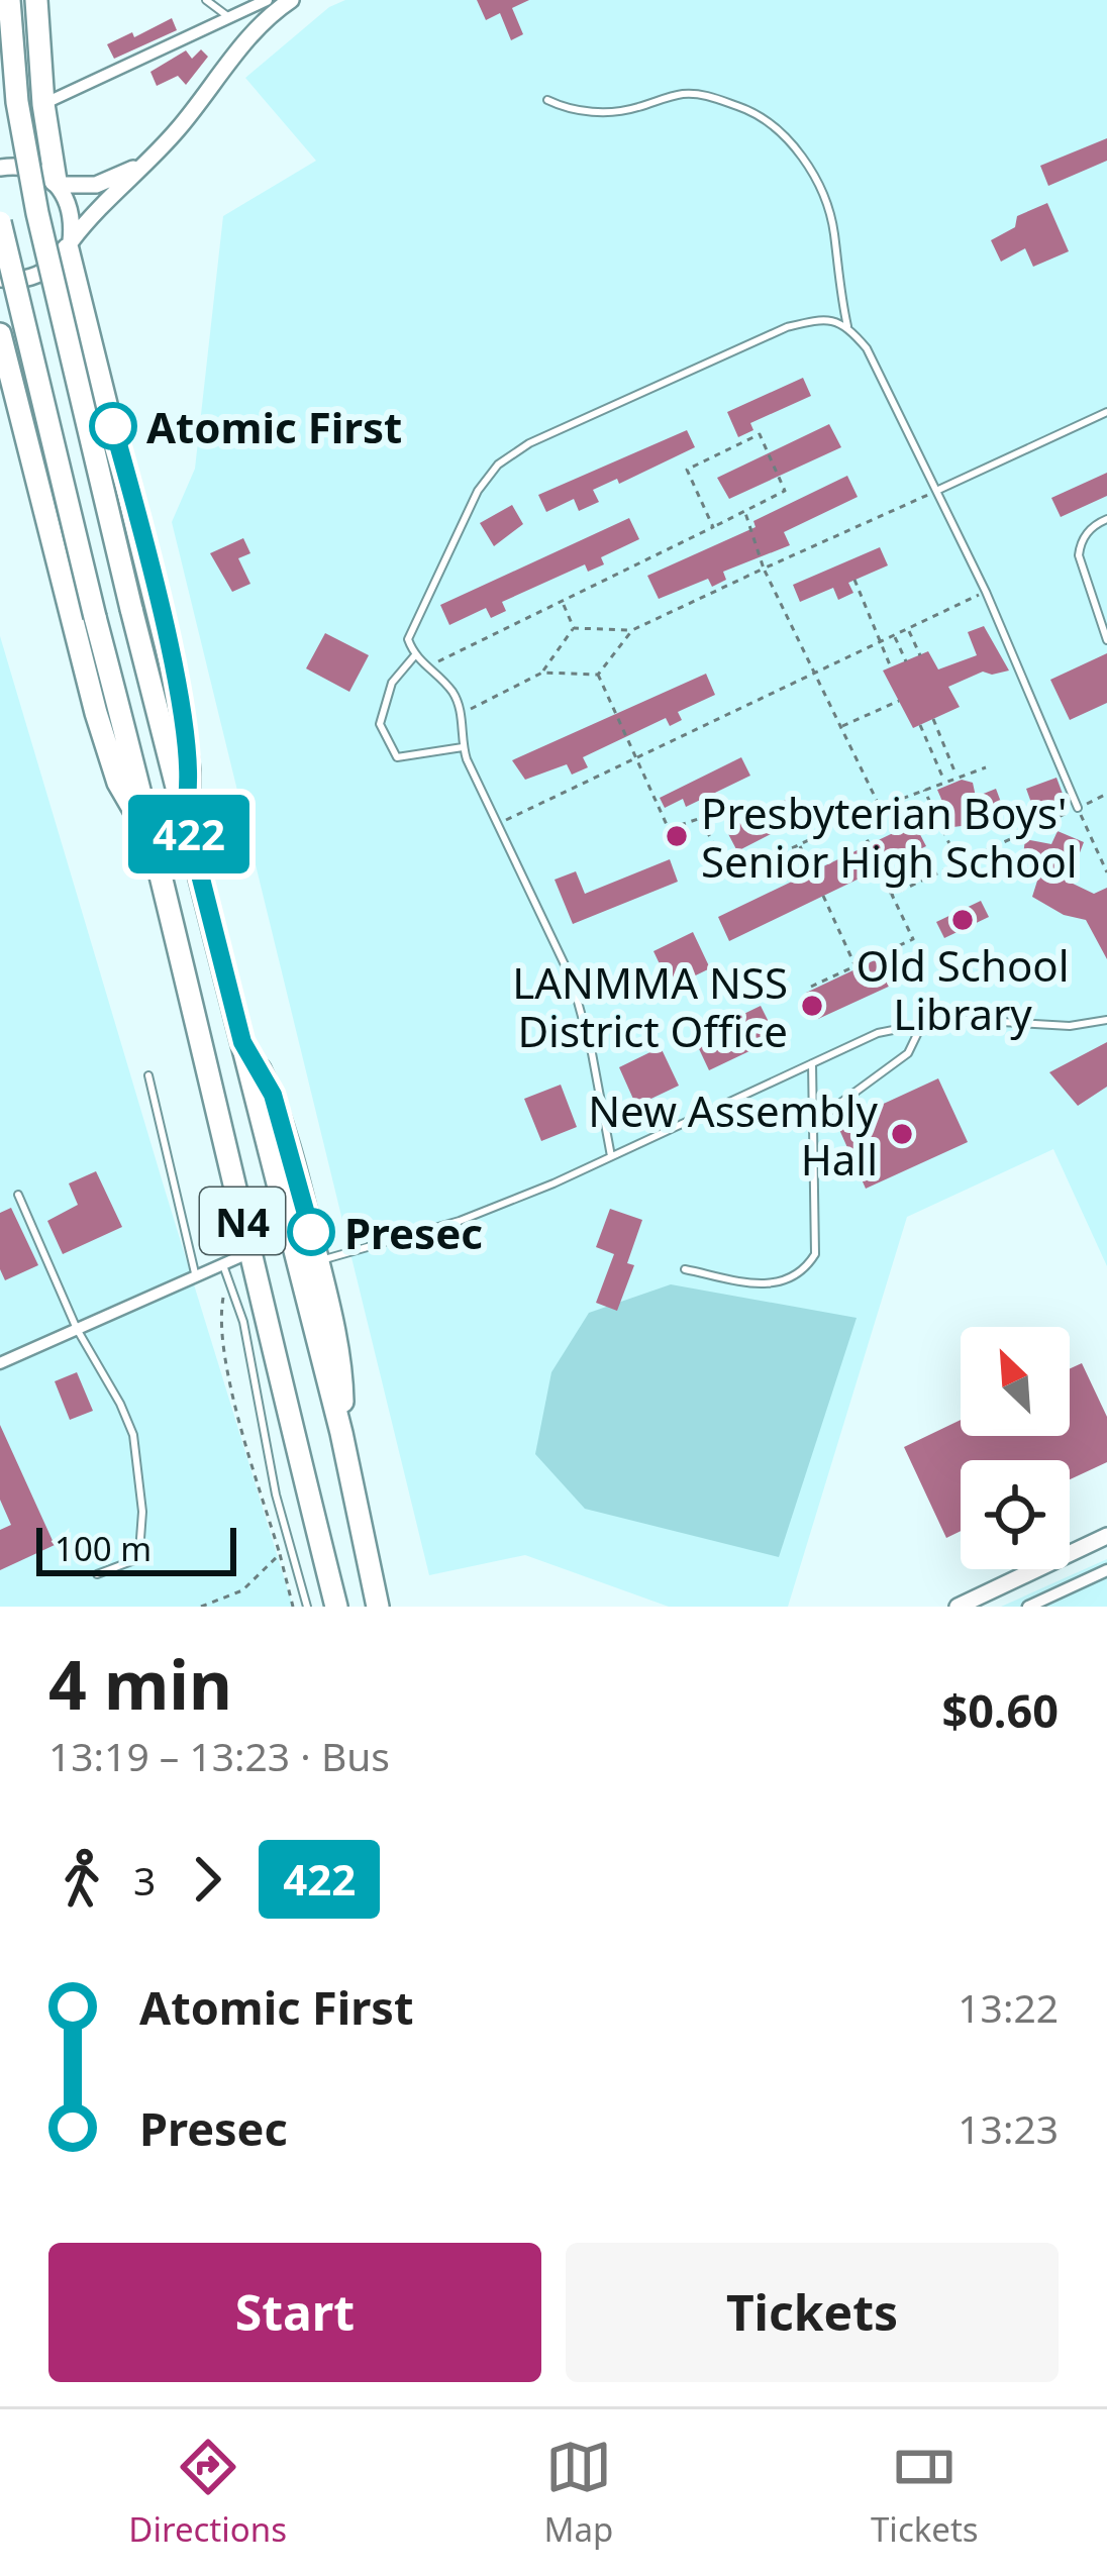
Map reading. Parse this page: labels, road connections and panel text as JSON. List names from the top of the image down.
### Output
{
  "streets": {
    "highway": ["N4"]
  },
  "places": [
    "Atomic First",
    "Presbyterian Boys' Senior High School",
    "Old School Library",
    "LANMMA NSS District Office",
    "New Assembly Hall",
    "Presec"
  ],
  "lines": ["bus line 422"],
  "scale_bar": "100 m",
  "north": "top left",
  "page": {
    "on_map": "422",
    "scale": "100 m",
    "heading": ["4 min", "13:19 – 13:23 · Bus", "$0.60"],
    "legs": ["3", "422"],
    "list": [
      {
        "name": "Atomic First",
        "value": "13:22"
      },
      {
        "name": "Presec",
        "value": "13:23"
      }
    ],
    "buttons": ["Start", "Tickets"],
    "tabs": ["Directions", "Map", "Tickets"]
  }
}
